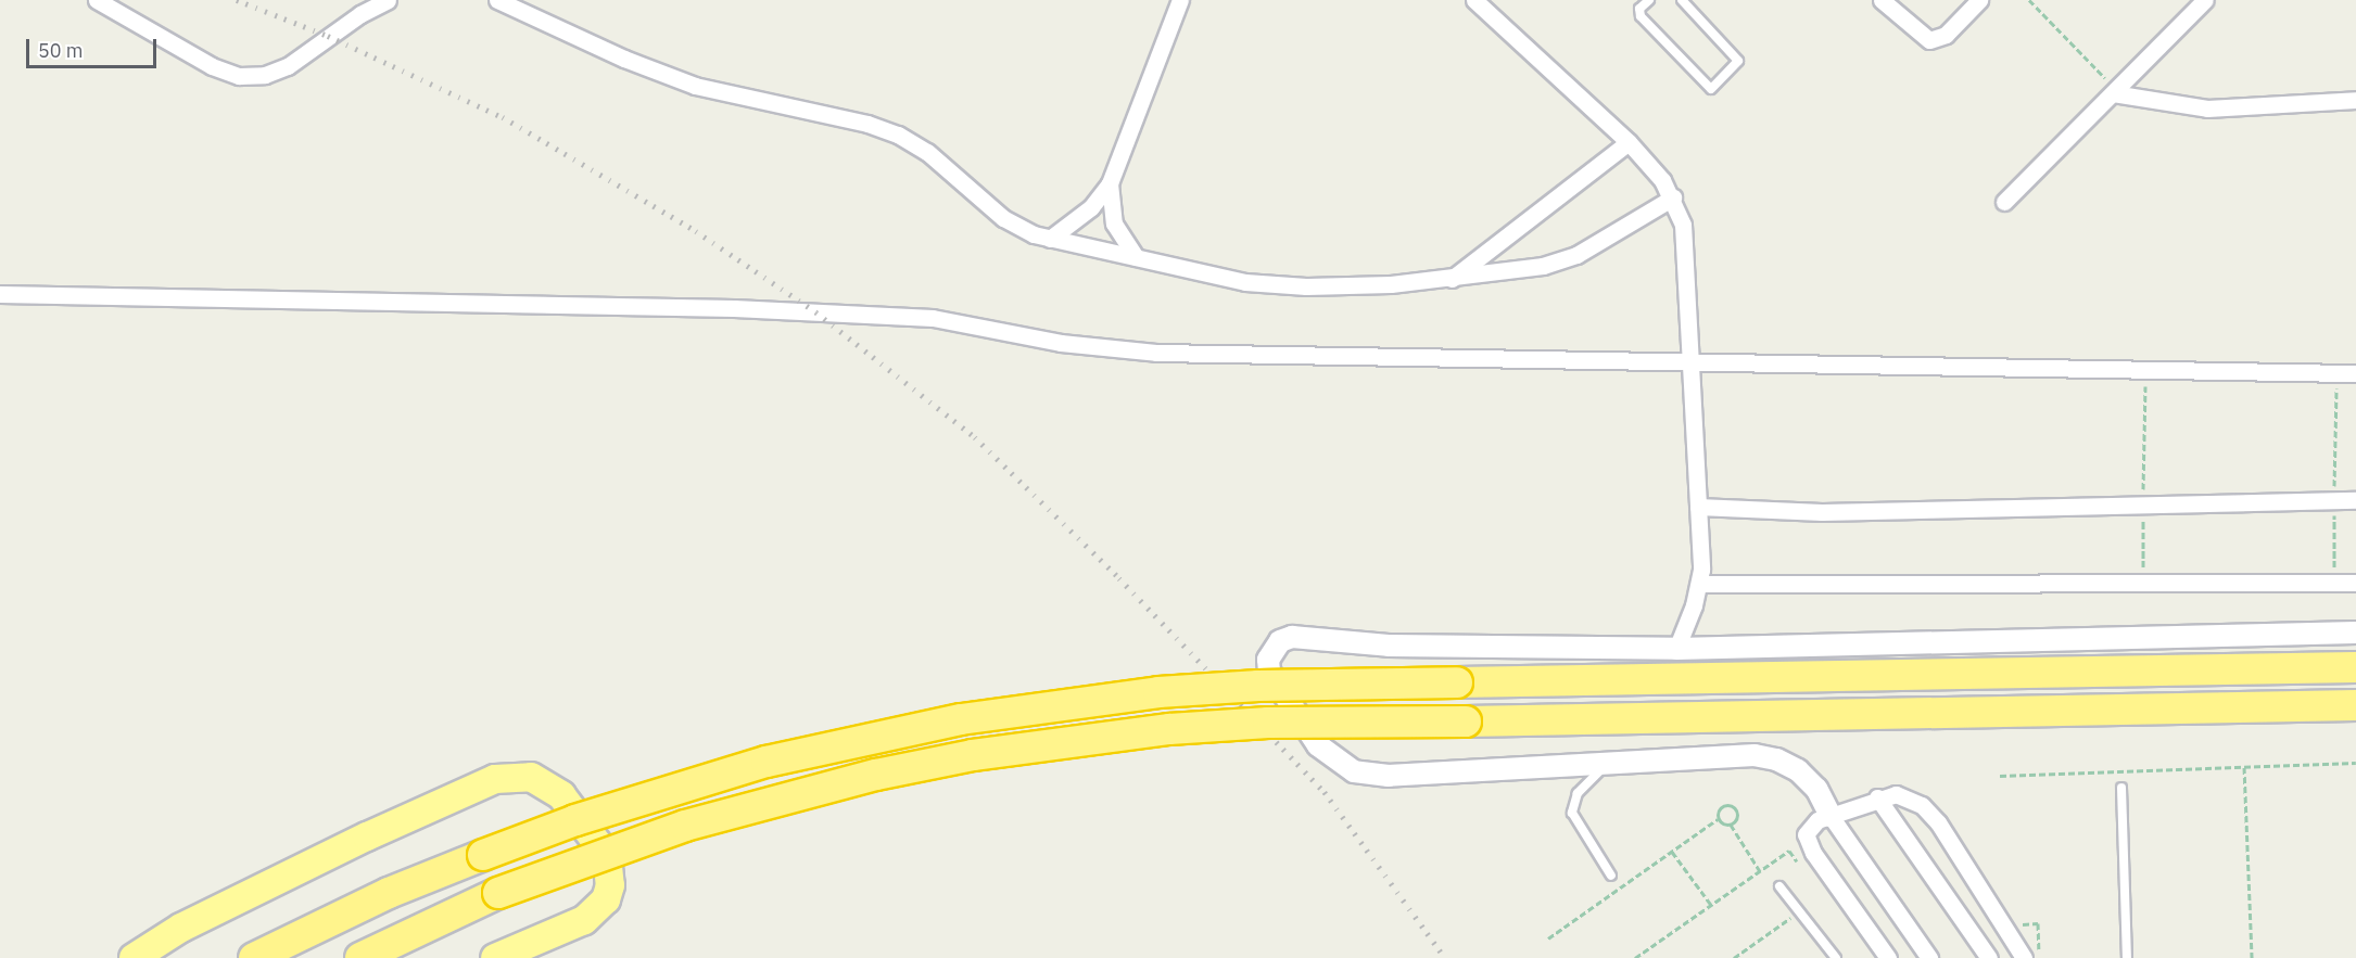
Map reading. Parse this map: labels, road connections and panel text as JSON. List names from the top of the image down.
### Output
{
  "scale_bar": "50 m"
}
